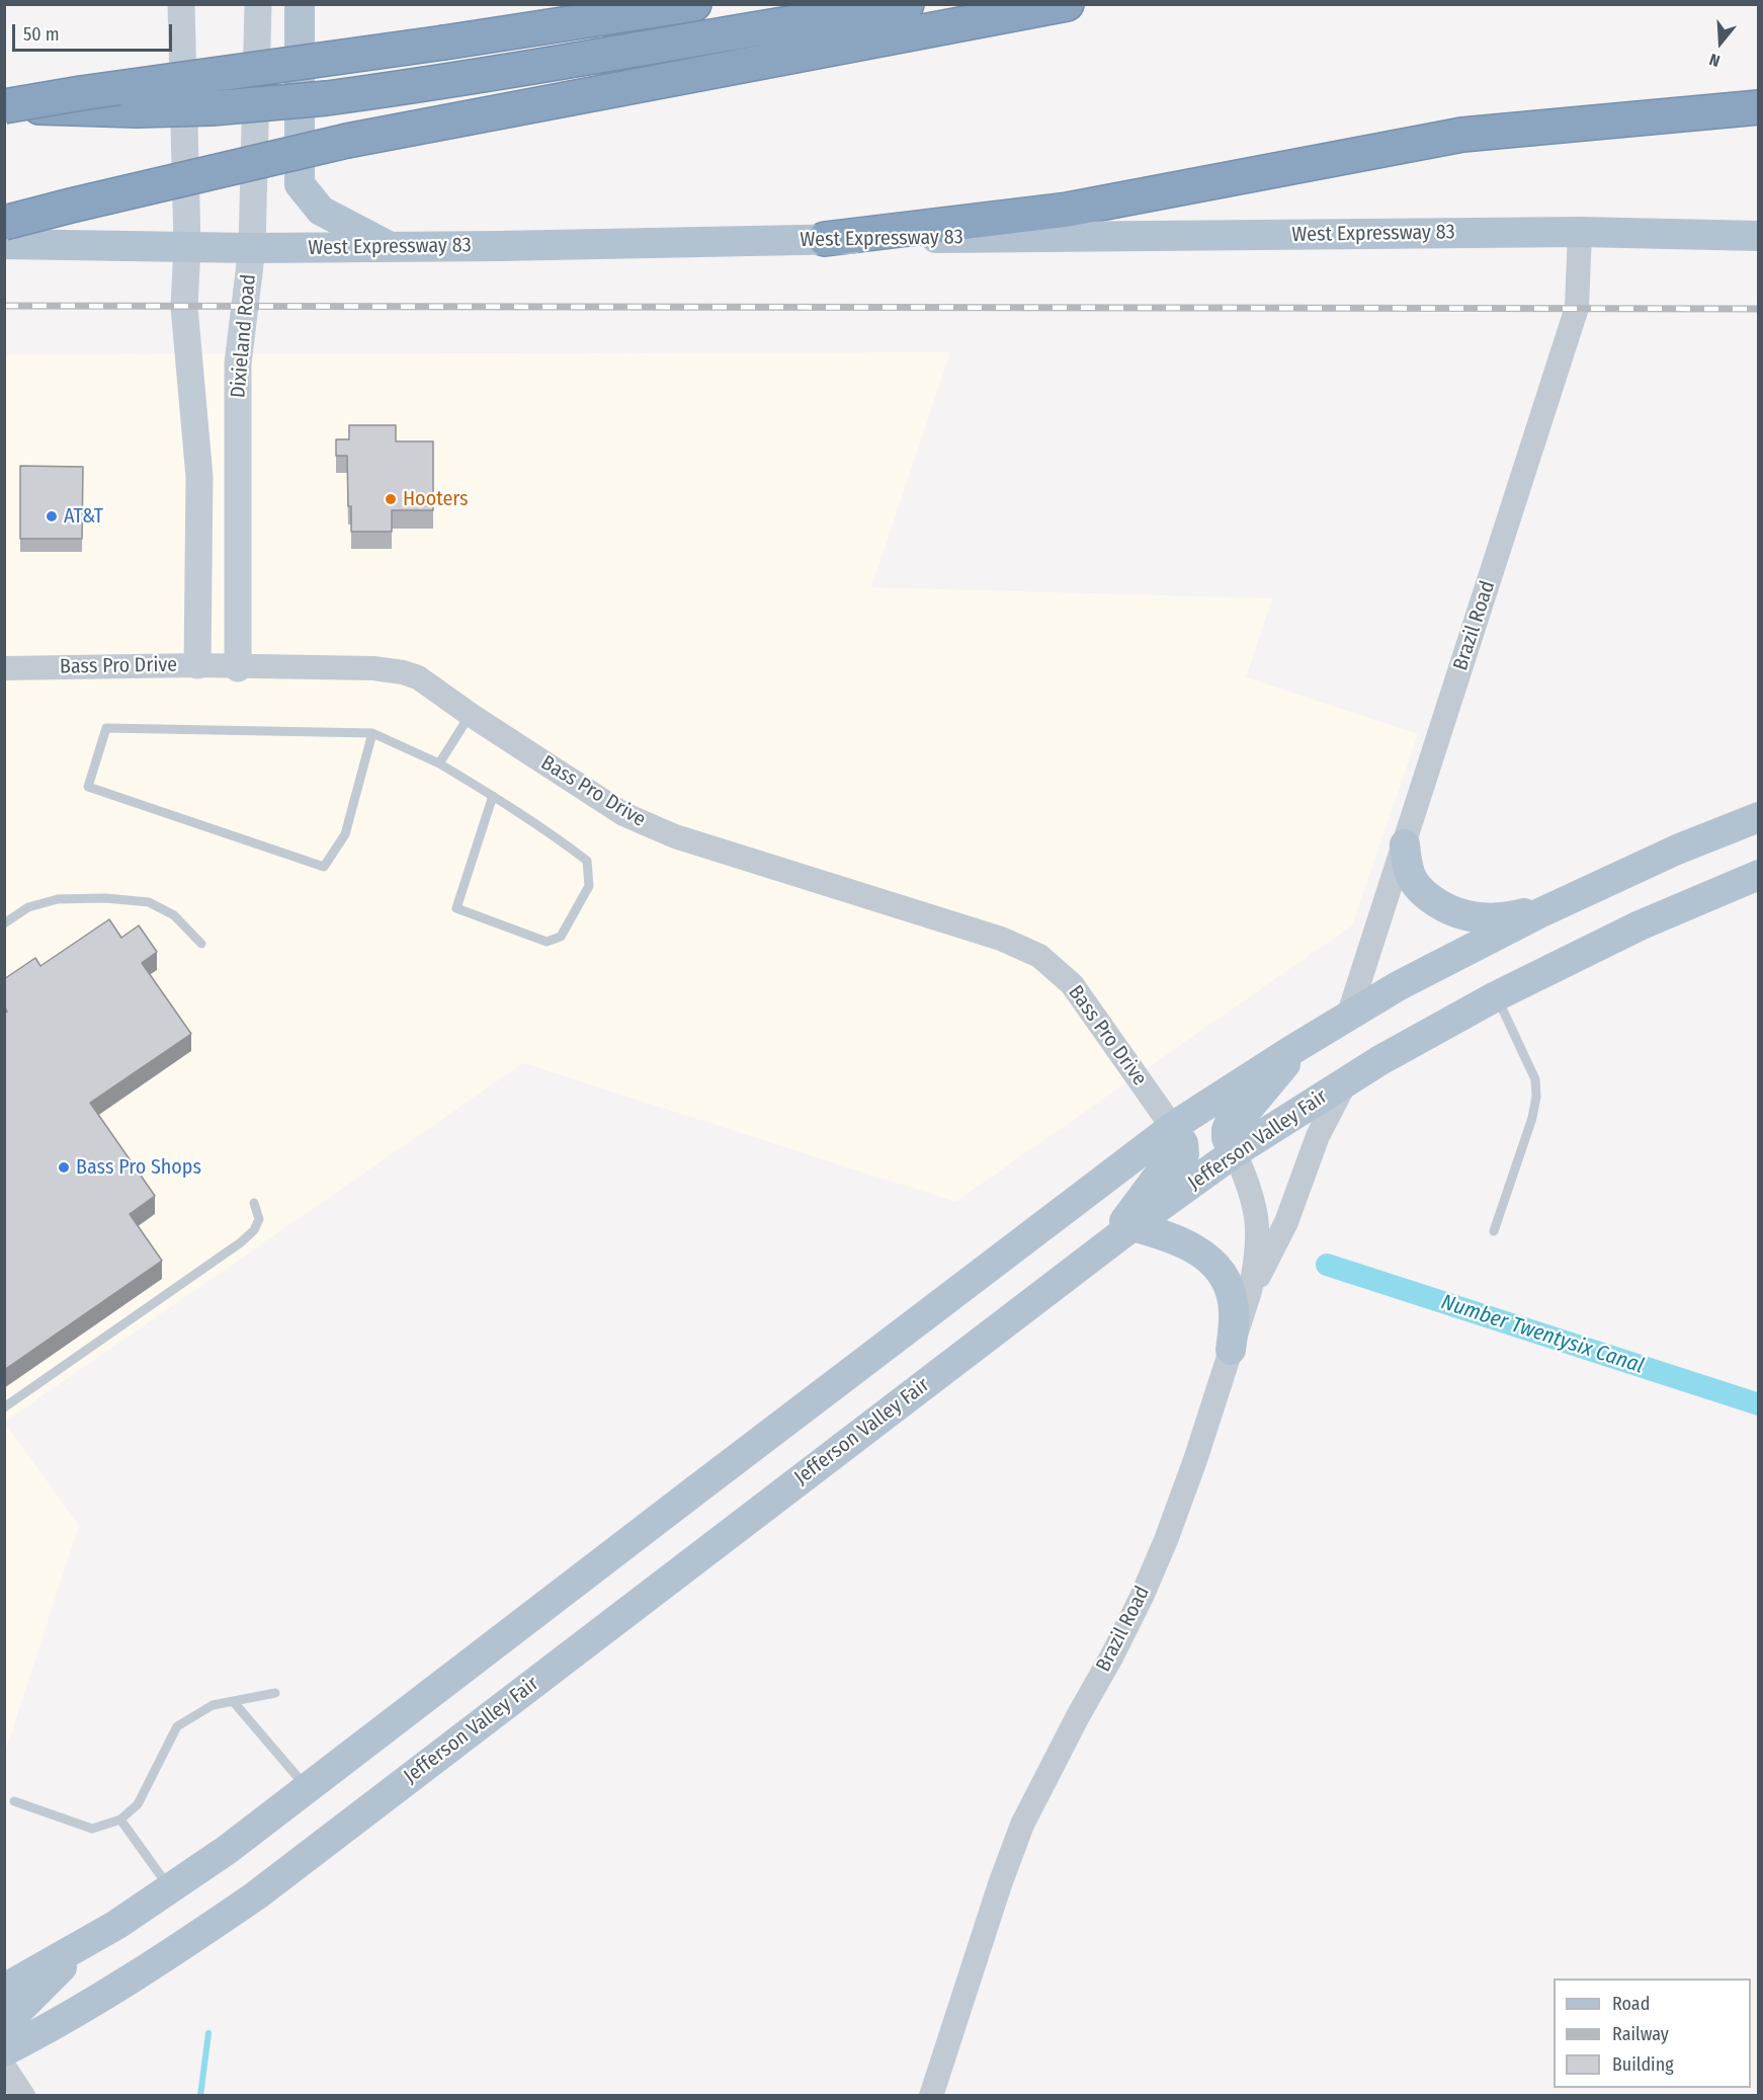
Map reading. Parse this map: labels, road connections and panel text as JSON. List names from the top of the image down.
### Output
{
  "streets": {
    "main road": ["West Expressway 83", "Dixieland Road", "Jefferson Valley Fair"],
    "street": ["Brazil Road", "Bass Pro Drive"]
  },
  "crossings": [
    ["West Expressway 83", "Dixieland Road"],
    ["West Expressway 83", "Brazil Road"],
    ["Dixieland Road", "Bass Pro Drive"],
    ["Brazil Road", "Jefferson Valley Fair"]
  ],
  "water": ["Number Twentysix Canal"],
  "places": ["Hooters", "AT&T", "Bass Pro Shops"],
  "legend": ["Road", "Railway", "Building"],
  "scale_bar": "50 m",
  "north": "bottom"
}
